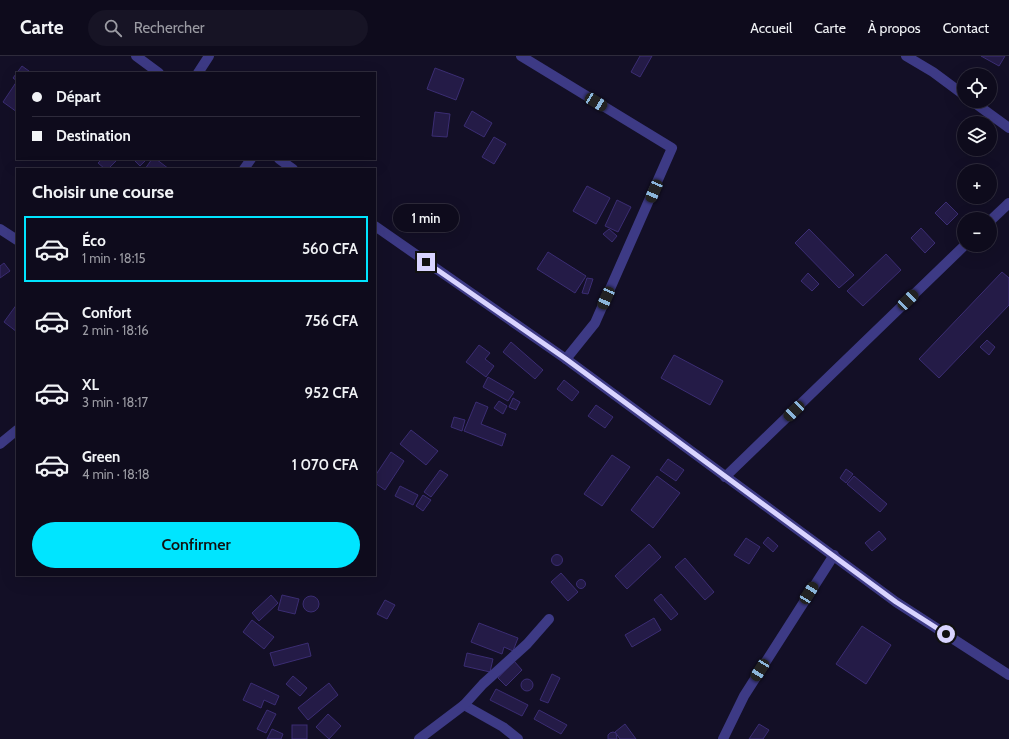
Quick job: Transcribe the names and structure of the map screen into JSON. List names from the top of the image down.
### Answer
{
  "page": {
    "header": "Carte",
    "search": "Rechercher",
    "nav": [
      "Accueil",
      "Carte",
      "À propos",
      "Contact"
    ],
    "map_buttons": ["+", "−"],
    "banner": ["Départ", "Destination"],
    "heading": "Choisir une course",
    "bubble": "1 min",
    "list": [
      {
        "name": "Éco",
        "note": "1 min · 18:15",
        "value": "560 CFA"
      },
      {
        "name": "Confort",
        "note": "2 min · 18:16",
        "value": "756 CFA"
      },
      {
        "name": "XL",
        "note": "3 min · 18:17",
        "value": "952 CFA"
      },
      {
        "name": "Green",
        "note": "4 min · 18:18",
        "value": "1 070 CFA"
      }
    ],
    "buttons": "Confirmer"
  }
}
